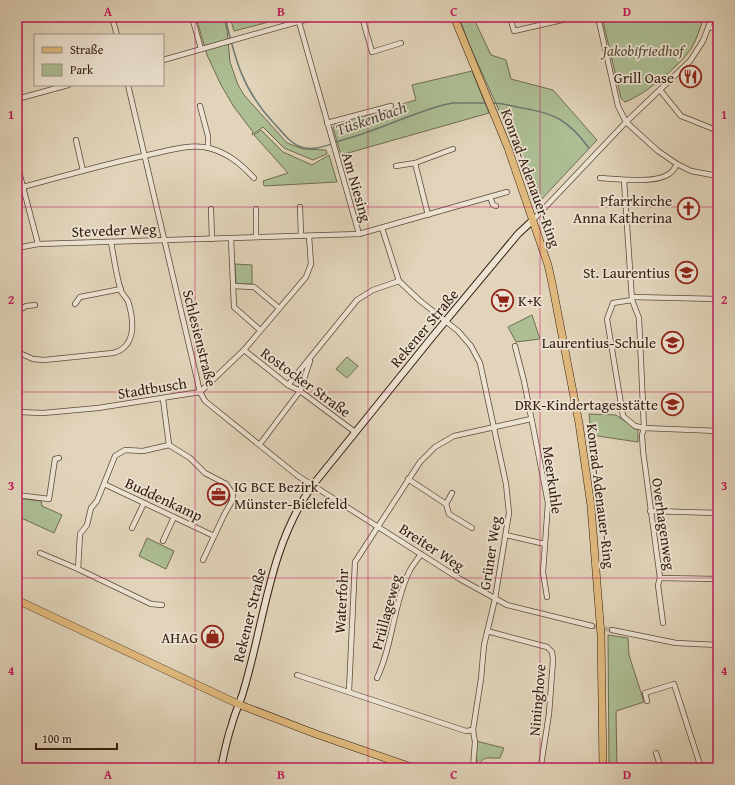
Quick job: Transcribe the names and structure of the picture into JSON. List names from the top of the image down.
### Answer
{
  "streets": {
    "main road": ["Konrad-Adenauer-Ring"],
    "street": [
      "Am Niesing",
      "Steveder Weg",
      "Rekener Straße",
      "Schlesienstraße",
      "Rostocker Straße",
      "Stadtbusch",
      "Meerkuhle",
      "Buddenkamp",
      "Overhagenweg",
      "Breiter Weg",
      "Grüner Weg",
      "Waterfohr",
      "Prüllageweg",
      "Nininghove"
    ]
  },
  "crossings": [
    ["Konrad-Adenauer-Ring", "Rekener Straße"],
    ["Am Niesing", "Steveder Weg"],
    ["Am Niesing", "Rekener Straße"],
    ["Am Niesing", "Grüner Weg"],
    ["Steveder Weg", "Schlesienstraße"],
    ["Steveder Weg", "Stadtbusch"],
    ["Rekener Straße", "Schlesienstraße"],
    ["Rekener Straße", "Rostocker Straße"],
    ["Rekener Straße", "Breiter Weg"],
    ["Rekener Straße", "Grüner Weg"],
    ["Schlesienstraße", "Stadtbusch"],
    ["Schlesienstraße", "Breiter Weg"],
    ["Rostocker Straße", "Stadtbusch"],
    ["Breiter Weg", "Grüner Weg"],
    ["Breiter Weg", "Waterfohr"],
    ["Breiter Weg", "Prüllageweg"],
    ["Grüner Weg", "Waterfohr"],
    ["Grüner Weg", "Nininghove"]
  ],
  "water": ["Tüskenbach"],
  "parks": ["Jakobifriedhof"],
  "places": {
    "restaurant": ["Grill Oase"],
    "church": ["Pfarrkirche Anna Katherina"],
    "school or university": ["St. Laurentius", "Laurentius-Schule", "DRK-Kindertagesstätte"],
    "supermarket": ["K+K"],
    "office": ["IG BCE Bezirk Münster-Bielefeld"],
    "shop": ["AHAG"]
  },
  "legend": ["Straße", "Park"],
  "scale_bar": "100 m",
  "grid": {
    "columns": [
      "A",
      "B",
      "C",
      "D"
    ],
    "rows": [
      "1",
      "2",
      "3",
      "4"
    ]
  }
}
